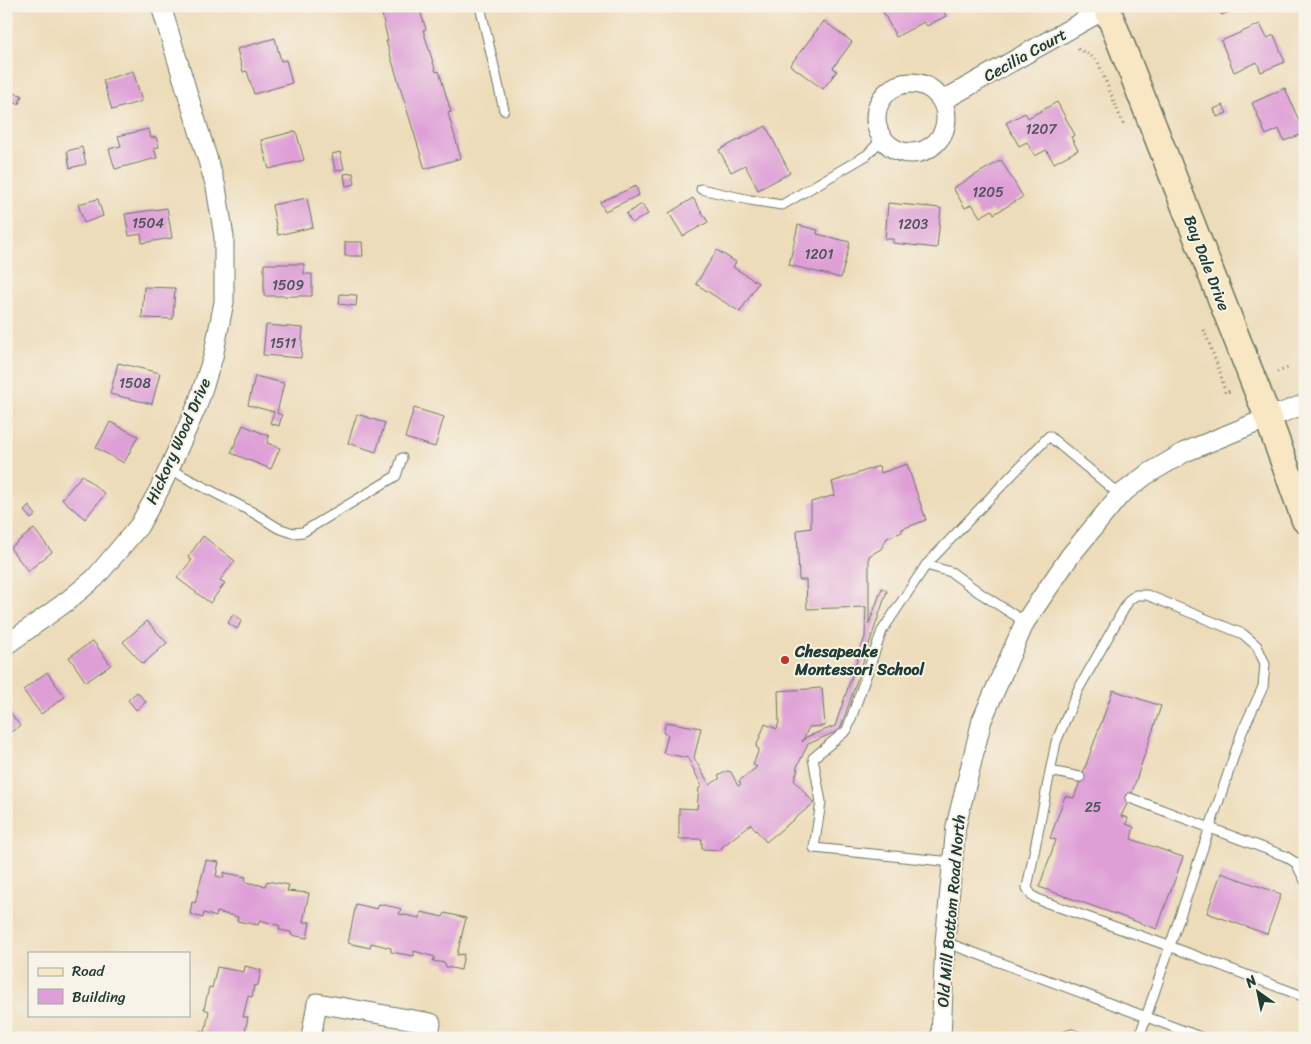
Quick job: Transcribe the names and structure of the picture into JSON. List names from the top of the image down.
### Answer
{
  "streets": {
    "street": [
      "Cecilia Court",
      "Bay Dale Drive",
      "Hickory Wood Drive",
      "Old Mill Bottom Road North"
    ]
  },
  "crossings": [
    ["Cecilia Court", "Bay Dale Drive"],
    ["Bay Dale Drive", "Old Mill Bottom Road North"]
  ],
  "places": ["Chesapeake Montessori School"],
  "house_numbers": [
    "1207",
    "1205",
    "1504",
    "1203",
    "1201",
    "1509",
    "1511",
    "1508",
    "25"
  ],
  "legend": ["Road", "Building"],
  "north": "top left"
}
